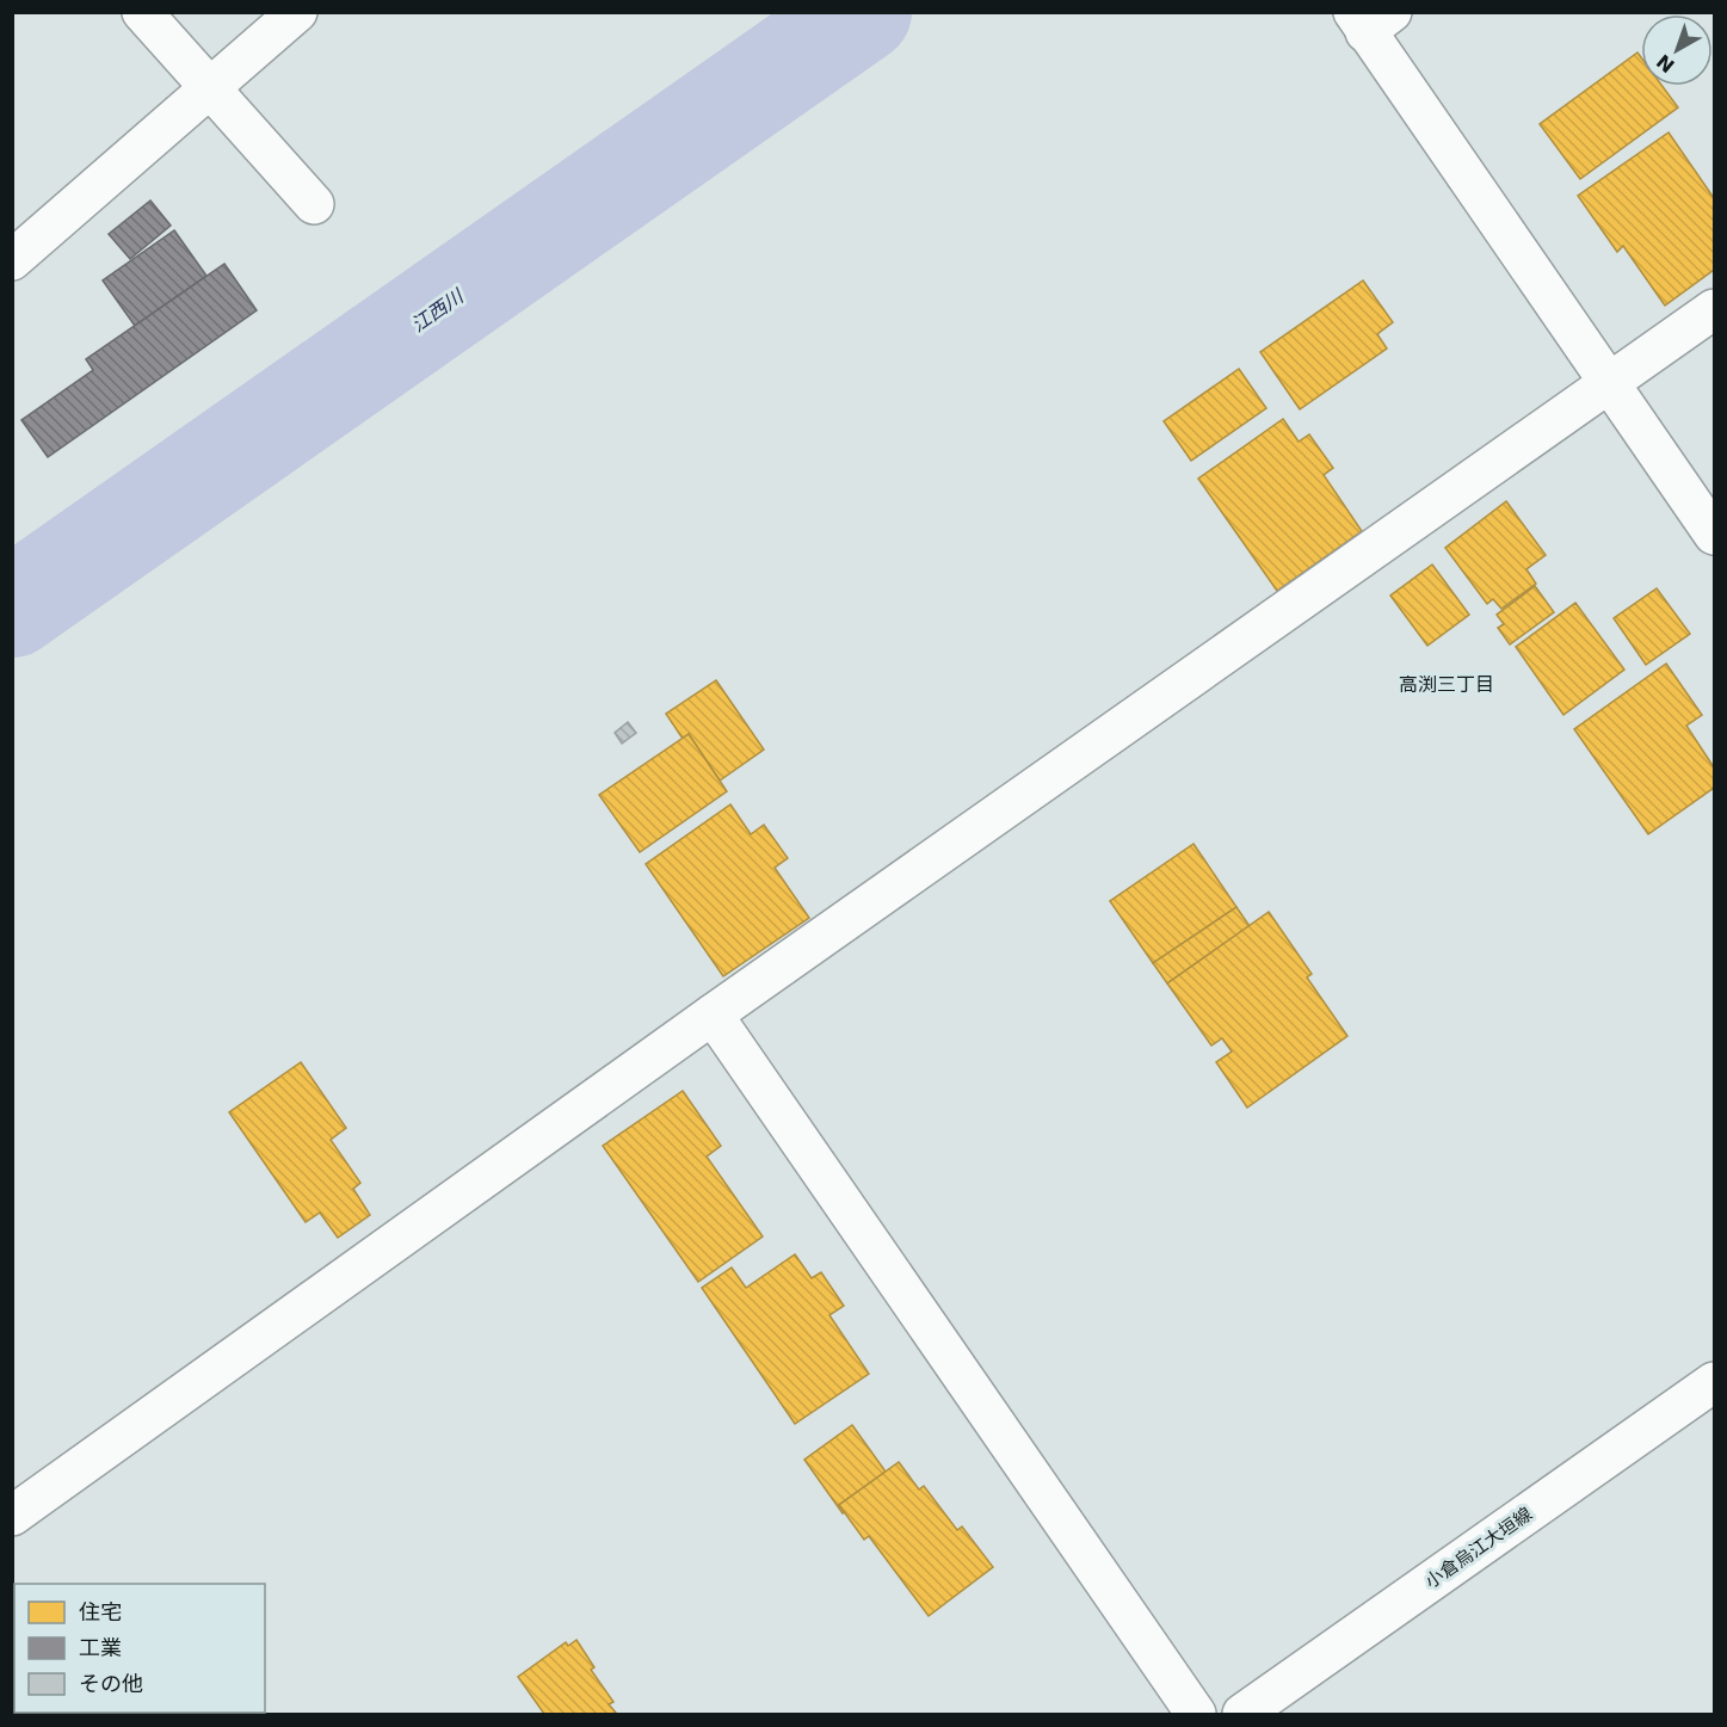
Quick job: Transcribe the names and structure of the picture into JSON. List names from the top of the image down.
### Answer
{
  "streets": {
    "street": ["小倉烏江大垣線"]
  },
  "districts": ["高渕三丁目"],
  "water": ["江西川"],
  "legend": ["住宅", "工業", "その他"],
  "north": "bottom left"
}
